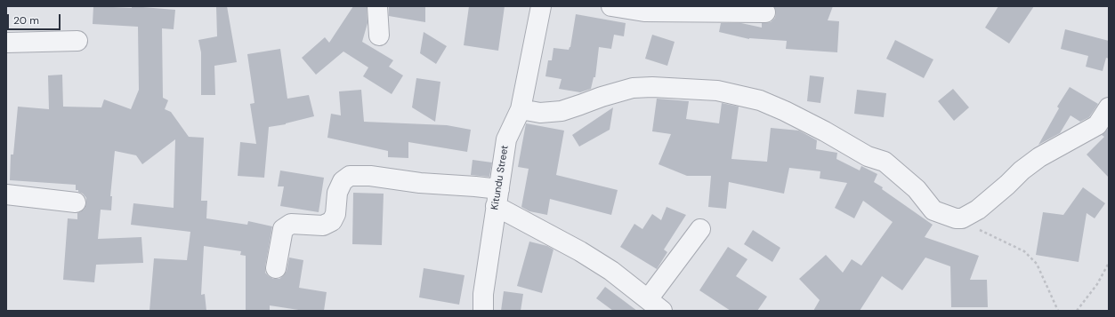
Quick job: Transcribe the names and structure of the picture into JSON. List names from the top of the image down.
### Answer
{
  "streets": {
    "street": ["Kitundu Street"]
  },
  "scale_bar": "20 m"
}
